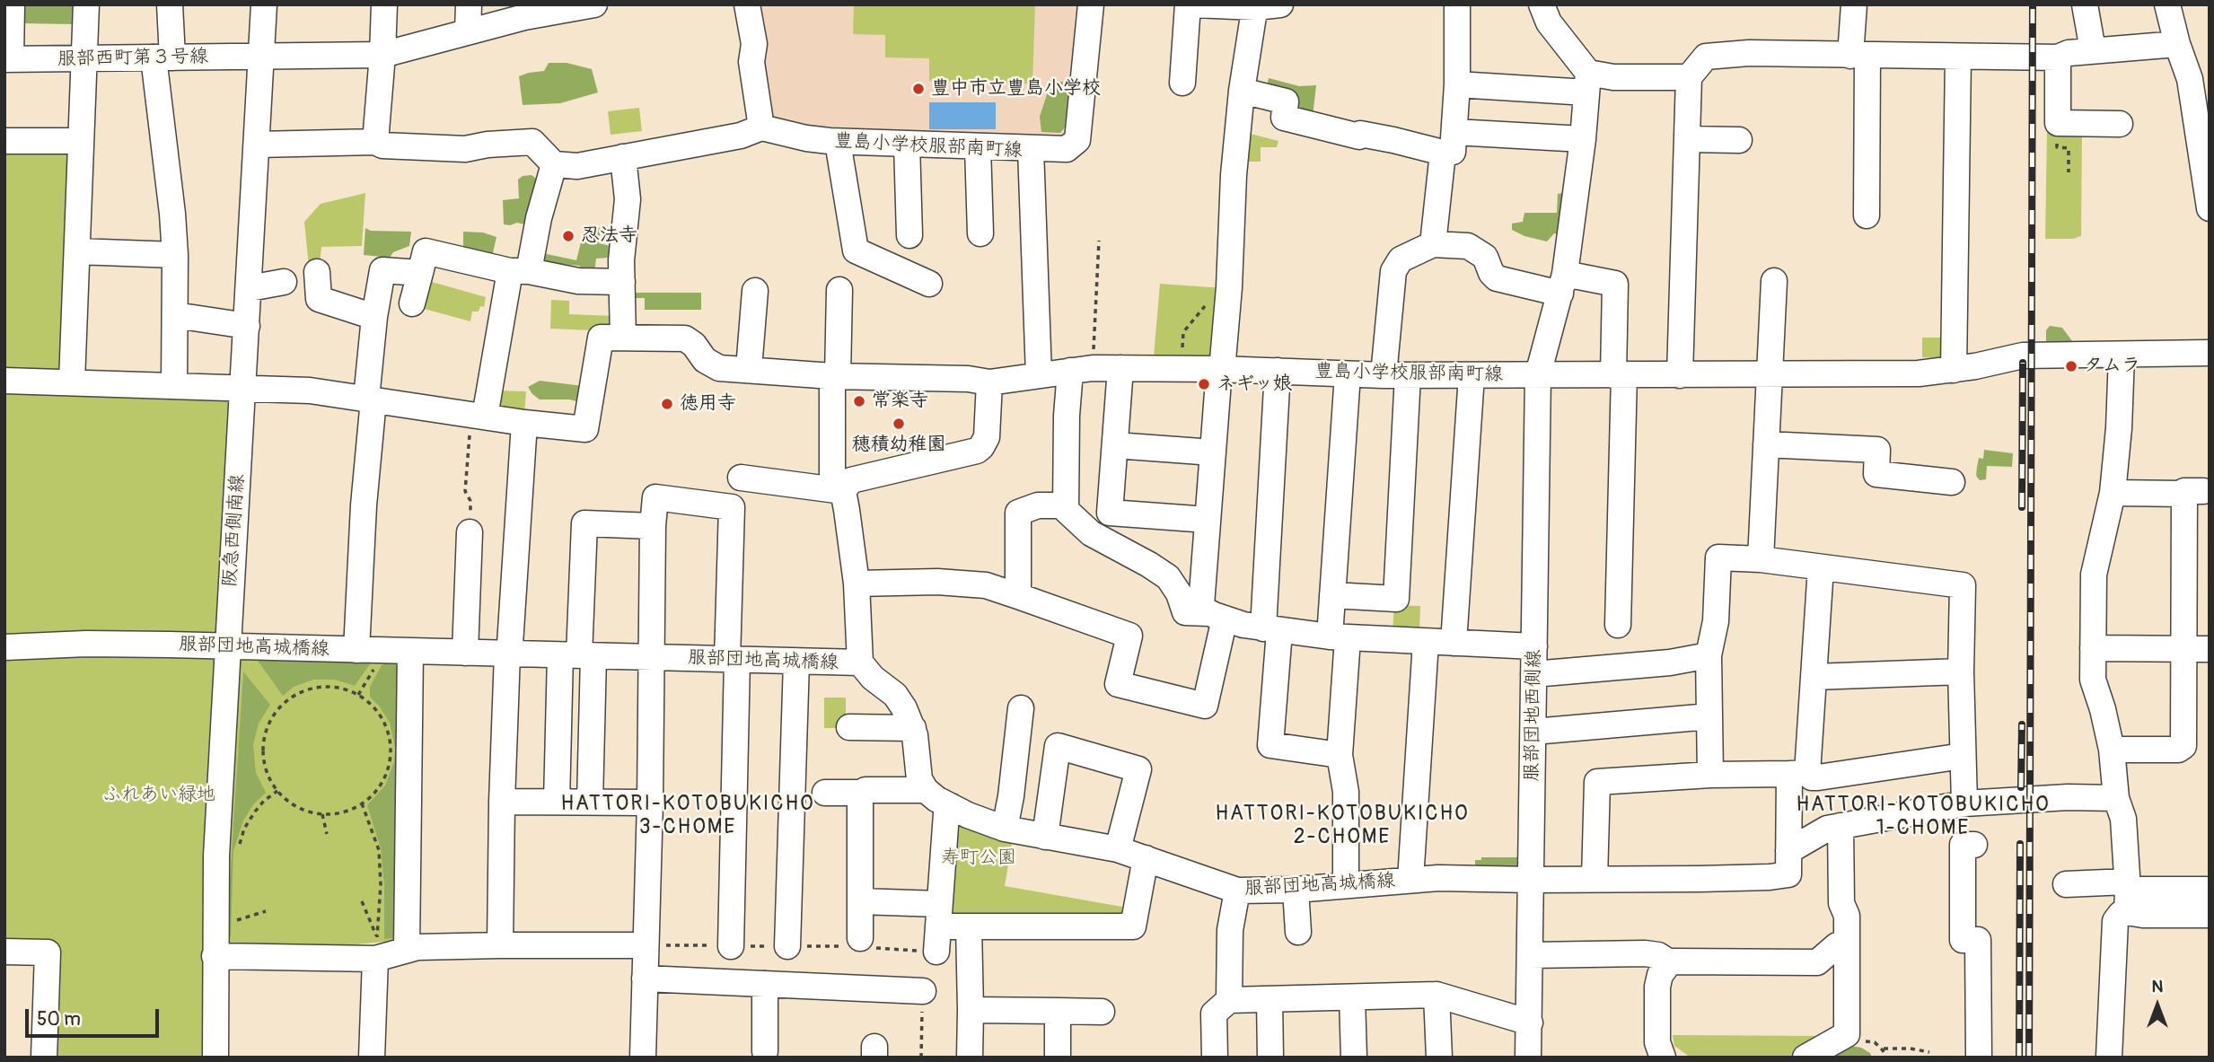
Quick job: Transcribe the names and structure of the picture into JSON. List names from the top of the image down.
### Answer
{
  "streets": {
    "street": [
      "服部西町第３号線",
      "豊島小学校服部南町線",
      "阪急西側南線",
      "服部団地高城橋線",
      "服部団地西側線"
    ]
  },
  "crossings": [
    ["服部西町第３号線", "阪急西側南線"],
    ["豊島小学校服部南町線", "服部団地西側線"],
    ["阪急西側南線", "服部団地高城橋線"],
    ["服部団地高城橋線", "服部団地西側線"]
  ],
  "districts": ["HATTORI-KOTOBUKICHO 3-CHOME", "HATTORI-KOTOBUKICHO 1-CHOME", "HATTORI-KOTOBUKICHO 2-CHOME"],
  "parks": ["ふれあい緑地", "寿町公園"],
  "places": [
    "豊中市立豊島小学校",
    "忍法寺",
    "タムラ",
    "ネギッ娘",
    "常楽寺",
    "徳用寺",
    "穂積幼稚園"
  ],
  "scale_bar": "50 m",
  "north": "top"
}
